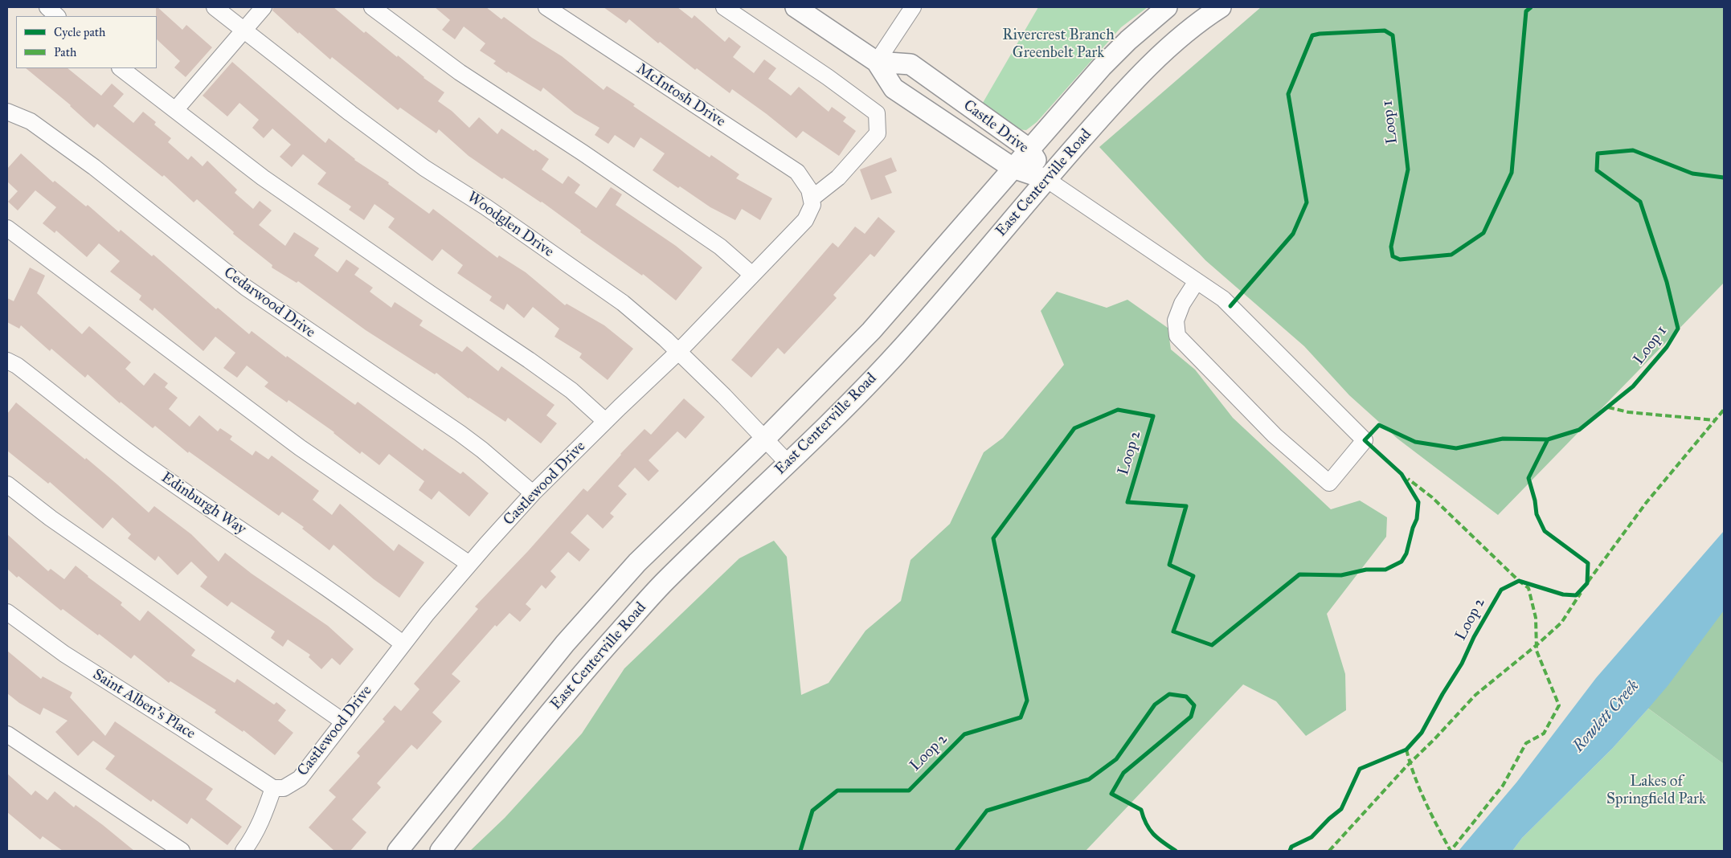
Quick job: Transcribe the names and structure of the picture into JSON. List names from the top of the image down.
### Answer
{
  "streets": {
    "main road": ["Castle Drive", "East Centerville Road"],
    "street": [
      "McIntosh Drive",
      "Woodglen Drive",
      "Cedarwood Drive",
      "Castlewood Drive",
      "Edinburgh Way",
      "Saint Alben's Place"
    ],
    "cycle path": ["Loop 1", "Loop 2"]
  },
  "crossings": [
    ["McIntosh Drive", "Castlewood Drive"],
    ["Castle Drive", "East Centerville Road"],
    ["East Centerville Road", "Woodglen Drive"],
    ["Woodglen Drive", "Castlewood Drive"],
    ["Cedarwood Drive", "Castlewood Drive"],
    ["Castlewood Drive", "Edinburgh Way"],
    ["Castlewood Drive", "Saint Alben's Place"]
  ],
  "water": ["Rowlett Creek"],
  "parks": ["Rivercrest Branch Greenbelt Park", "Lakes of Springfield Park"],
  "legend": ["Cycle path", "Path"]
}
